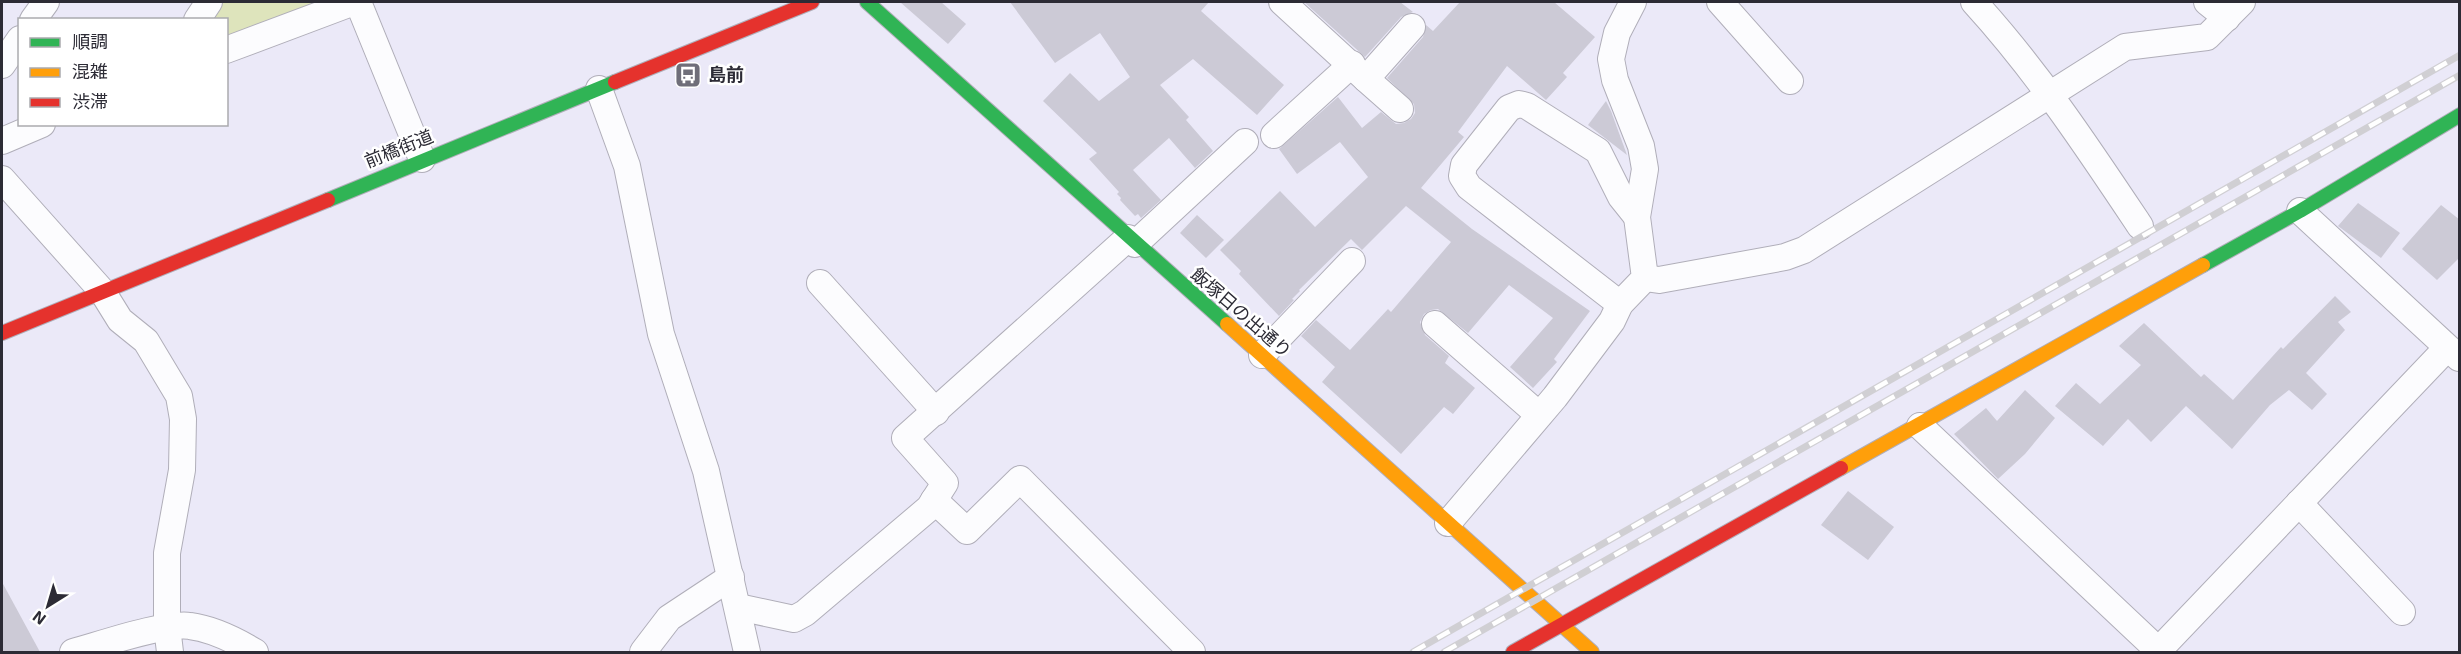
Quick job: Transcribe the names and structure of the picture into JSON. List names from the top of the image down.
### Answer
{
  "streets": {
    "street": ["前橋街道", "飯塚日の出通り"]
  },
  "places": {
    "bus stop": ["島前"]
  },
  "legend": ["順調", "混雑", "渋滞"],
  "north": "bottom left"
}
